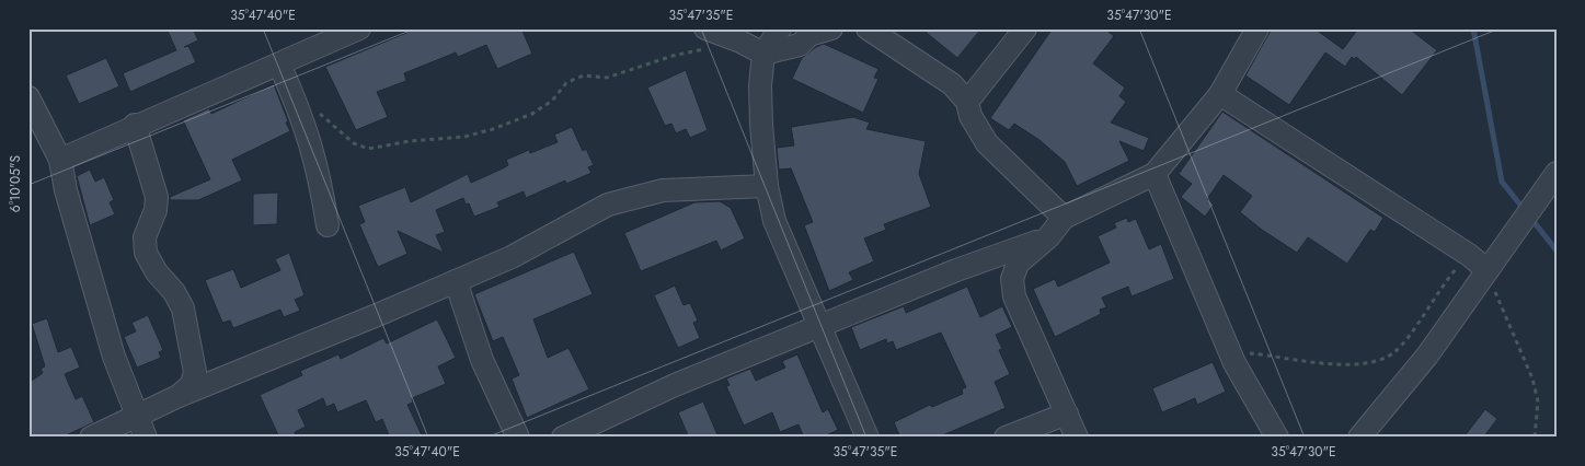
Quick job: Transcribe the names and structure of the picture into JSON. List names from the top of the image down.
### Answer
{
  "coordinates": [
    "35°47'40\"E",
    "35°47'35\"E",
    "35°47'30\"E",
    "6°10'05\"S"
  ]
}
